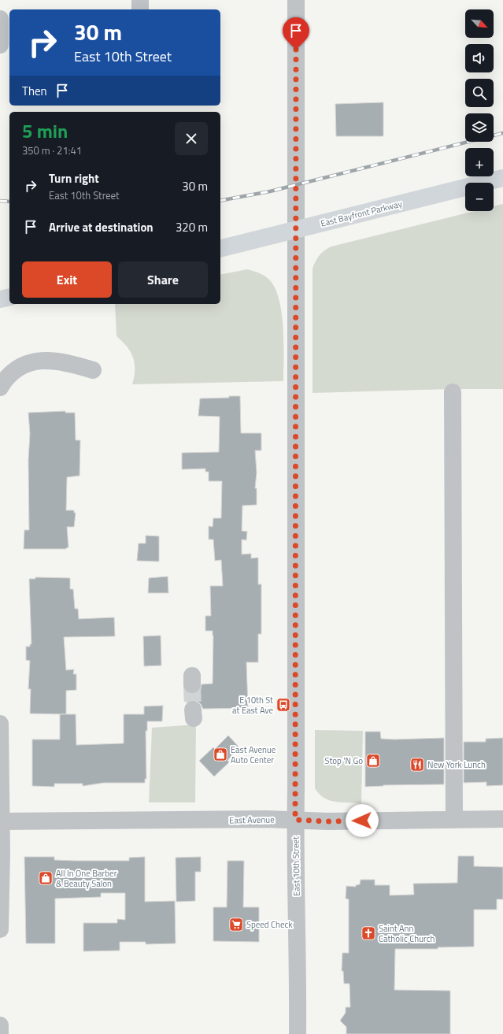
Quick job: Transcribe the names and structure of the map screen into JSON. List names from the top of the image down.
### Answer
{
  "streets": {
    "highway": ["East Bayfront Parkway"],
    "street": ["East Avenue", "East 10th Street"]
  },
  "crossings": [
    ["East Bayfront Parkway", "East 10th Street"],
    ["East Avenue", "East 10th Street"]
  ],
  "places": {
    "bus stop": ["E 10th St at East Ave"],
    "shop": ["East Avenue Auto Center", "Stop 'N Go", "All In One Barber & Beauty Salon"],
    "restaurant": ["New York Lunch"],
    "supermarket": ["Speed Check"],
    "church": ["Saint Ann Catholic Church"]
  },
  "north": "bottom right",
  "page": {
    "map_buttons": ["+", "−"],
    "turn": ["30 m", "East 10th Street"],
    "then": "Then",
    "heading": ["5 min", "350 m · 21:41"],
    "list": [
      {
        "name": "Turn right",
        "note": "East 10th Street",
        "value": "30 m"
      },
      {
        "name": "Arrive at destination",
        "value": "320 m"
      }
    ],
    "buttons": ["Exit", "Share"]
  }
}
